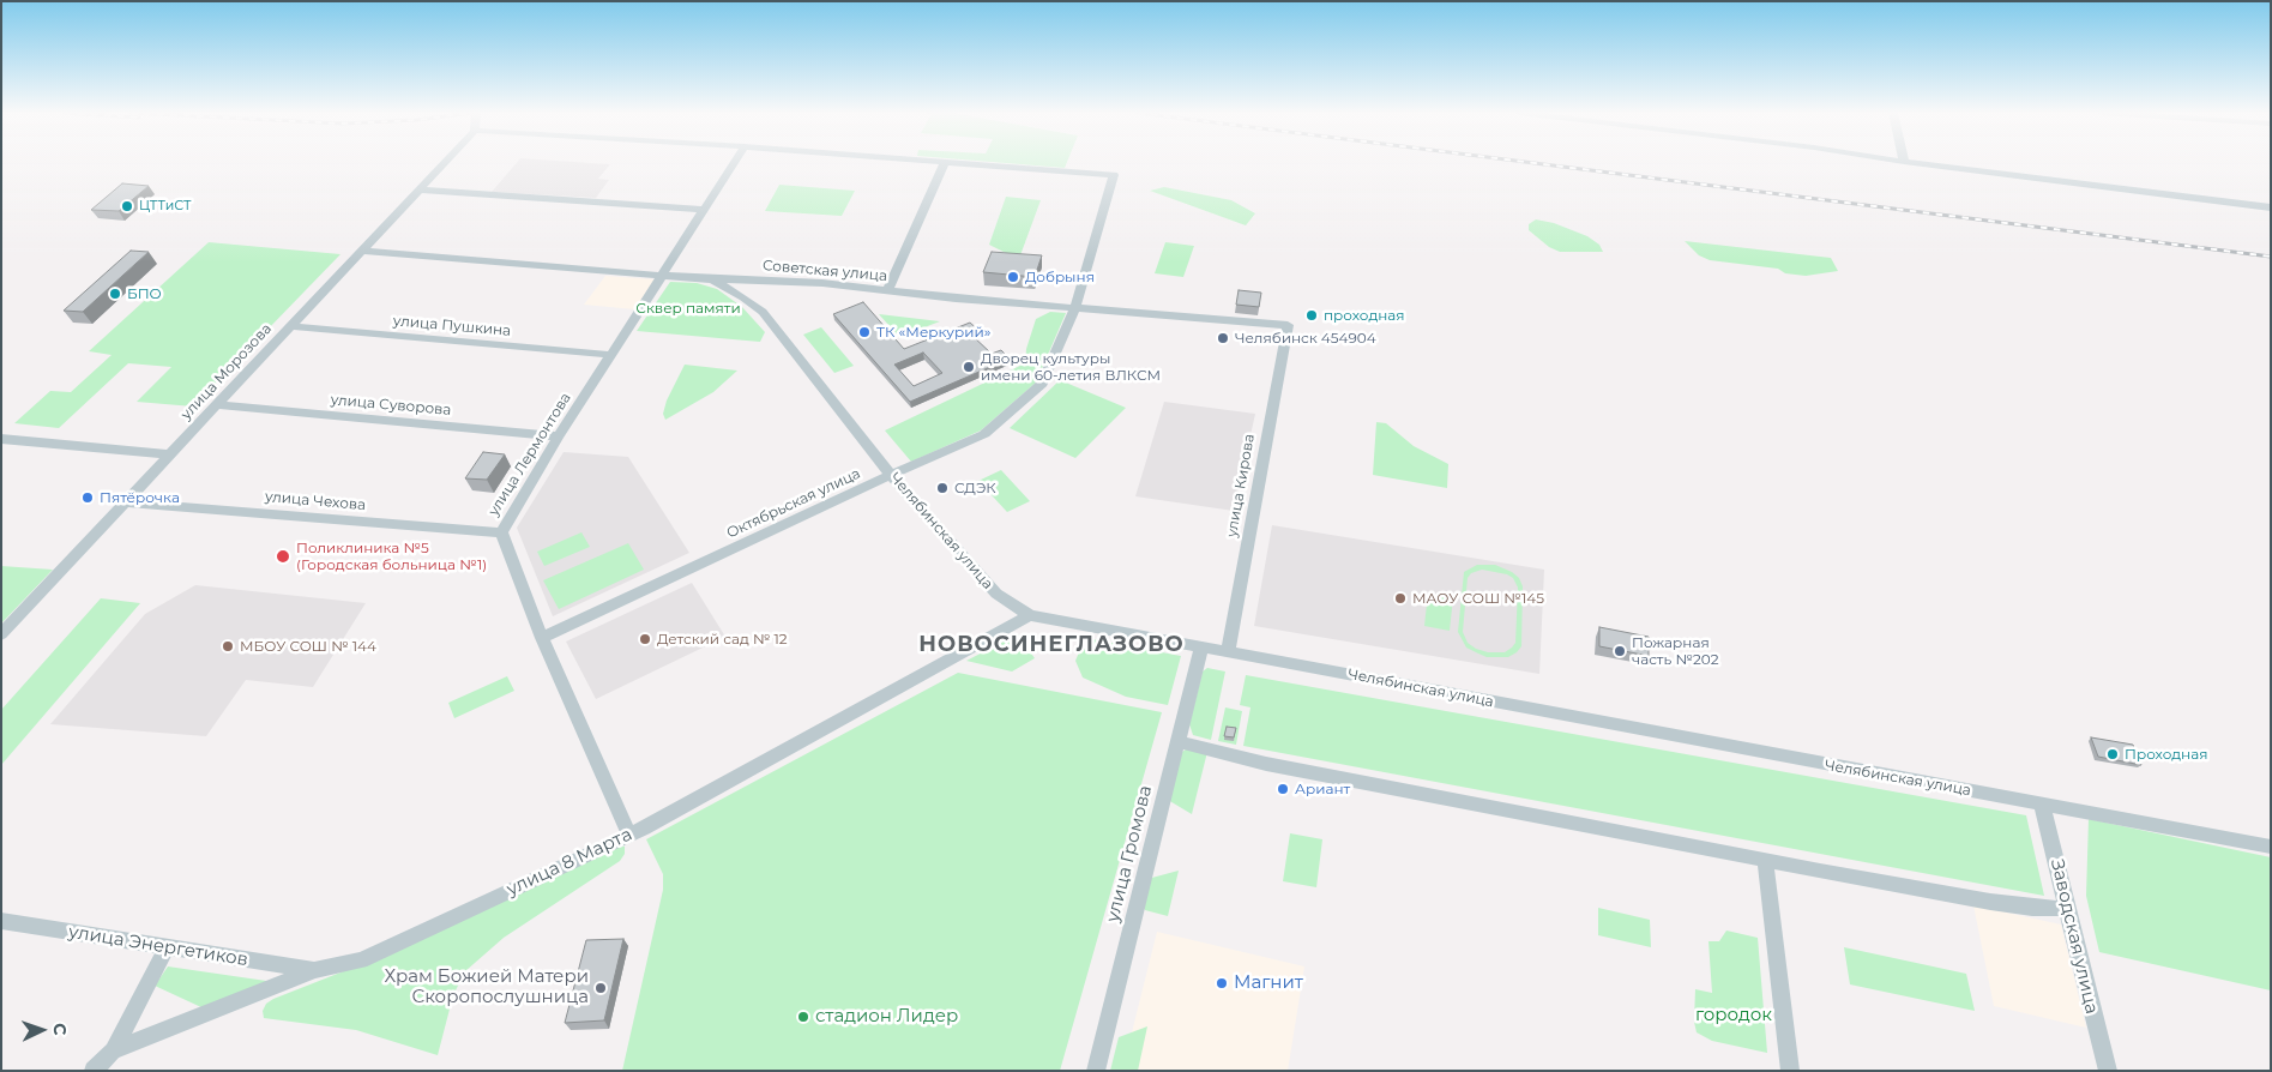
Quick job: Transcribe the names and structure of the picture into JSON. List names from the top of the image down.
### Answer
{
  "streets": {
    "street": [
      "Советская улица",
      "улица Пушкина",
      "улица Морозова",
      "улица Суворова",
      "улица Лермонтова",
      "улица Кирова",
      "улица Чехова",
      "Октябрьская улица",
      "Челябинская улица",
      "улица Громова",
      "улица 8 Марта",
      "Заводская улица",
      "улица Энергетиков"
    ]
  },
  "crossings": [
    ["Советская улица", "улица Морозова"],
    ["Советская улица", "улица Лермонтова"],
    ["Советская улица", "улица Кирова"],
    ["Советская улица", "Октябрьская улица"],
    ["Советская улица", "Челябинская улица"],
    ["улица Пушкина", "улица Морозова"],
    ["улица Пушкина", "улица Лермонтова"],
    ["улица Морозова", "улица Суворова"],
    ["улица Морозова", "улица Чехова"],
    ["улица Суворова", "улица Лермонтова"],
    ["улица Лермонтова", "улица Чехова"],
    ["улица Лермонтова", "Октябрьская улица"],
    ["улица Лермонтова", "улица 8 Марта"],
    ["улица Кирова", "Челябинская улица"],
    ["Октябрьская улица", "Челябинская улица"],
    ["Челябинская улица", "улица Громова"],
    ["Челябинская улица", "улица 8 Марта"],
    ["Челябинская улица", "Заводская улица"],
    ["улица 8 Марта", "улица Энергетиков"]
  ],
  "districts": ["НОВОСИНЕГЛАЗОВО"],
  "parks": ["Сквер памяти", "городок"],
  "places": [
    "ЦТТиСТ",
    "Добрыня",
    "БПО",
    "проходная",
    "ТК «Меркурий»",
    "Челябинск 454904",
    "Дворец культуры имени 60-летия ВЛКСМ",
    "СДЭК",
    "Пятёрочка",
    "Поликлиника №5 (Городская больница №1)",
    "МАОУ СОШ №145",
    "Детский сад № 12",
    "МБОУ СОШ № 144",
    "Пожарная часть №202",
    "Проходная",
    "Ариант",
    "Магнит",
    "Храм Божией Матери Скоропослушница",
    "стадион Лидер"
  ],
  "north": "right"
}
